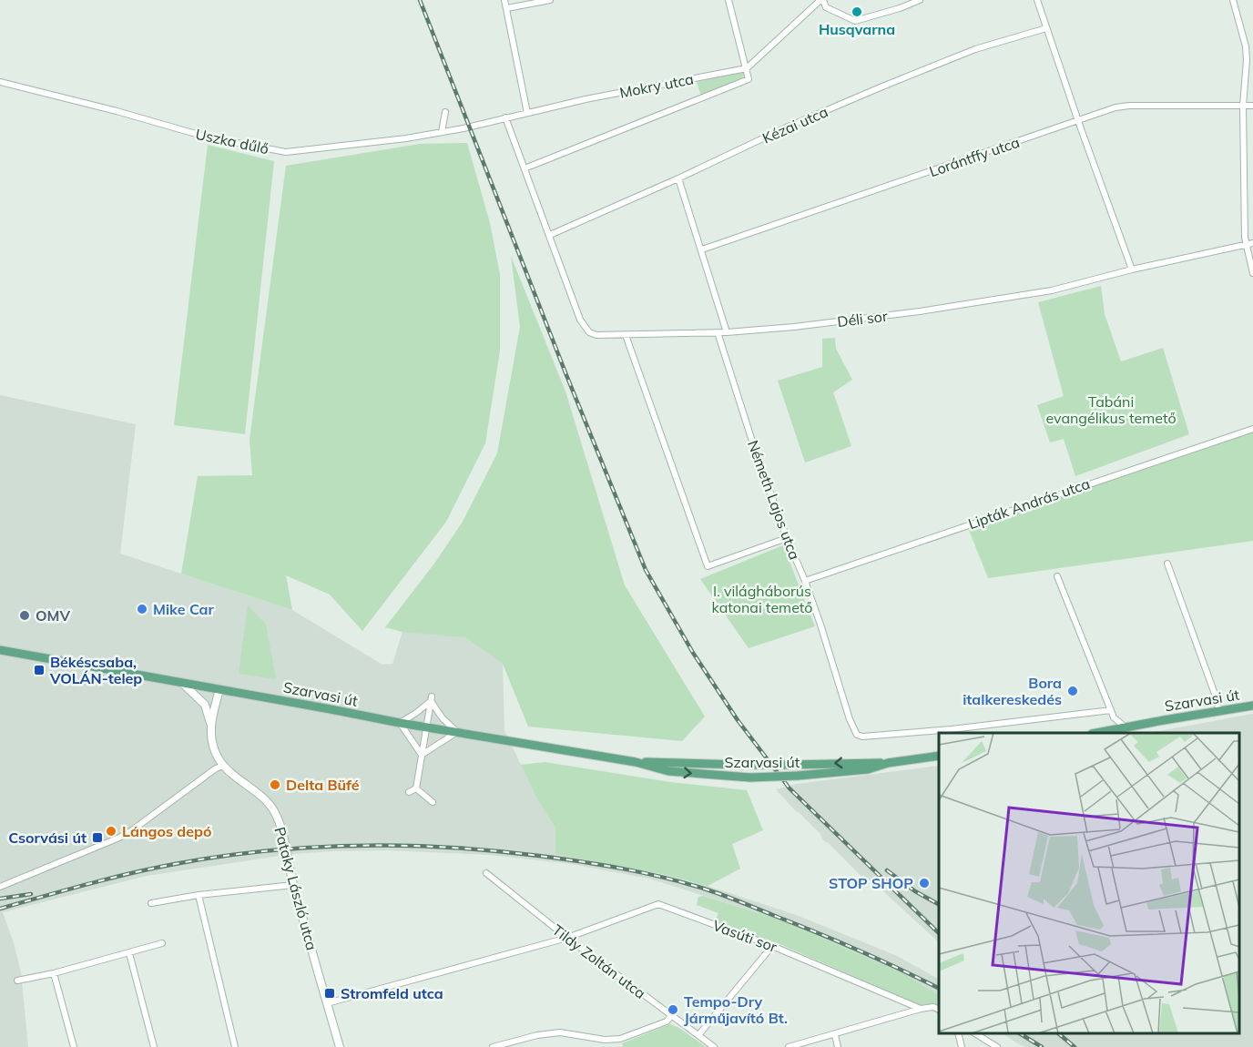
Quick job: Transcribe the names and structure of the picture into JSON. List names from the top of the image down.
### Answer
{
  "streets": {
    "main road": ["Szarvasi út"],
    "street": [
      "Mokry utca",
      "Kézai utca",
      "Uszka dűlő",
      "Lorántffy utca",
      "Déli sor",
      "Németh Lajos utca",
      "Lipták András utca",
      "Pataky László utca",
      "Vasúti sor",
      "Tildy Zoltán utca"
    ]
  },
  "crossings": [
    ["Mokry utca", "Uszka dűlő"],
    ["Kézai utca", "Déli sor"],
    ["Déli sor", "Németh Lajos utca"],
    ["Németh Lajos utca", "Lipták András utca"],
    ["Szarvasi út", "Pataky László utca"],
    ["Pataky László utca", "Vasúti sor"],
    ["Vasúti sor", "Tildy Zoltán utca"]
  ],
  "parks": ["Tabáni evangélikus temető", "I. világháborús katonai temető"],
  "places": {
    "other": [
      "Husqvarna",
      "Mike Car",
      "OMV",
      "Bora italkereskedés",
      "Delta Büfé",
      "Lángos depó",
      "STOP SHOP",
      "Tempo-Dry Járműjavító Bt."
    ],
    "transit": ["Békéscsaba, VOLÁN-telep", "Csorvási út", "Stromfeld utca"]
  }
}
